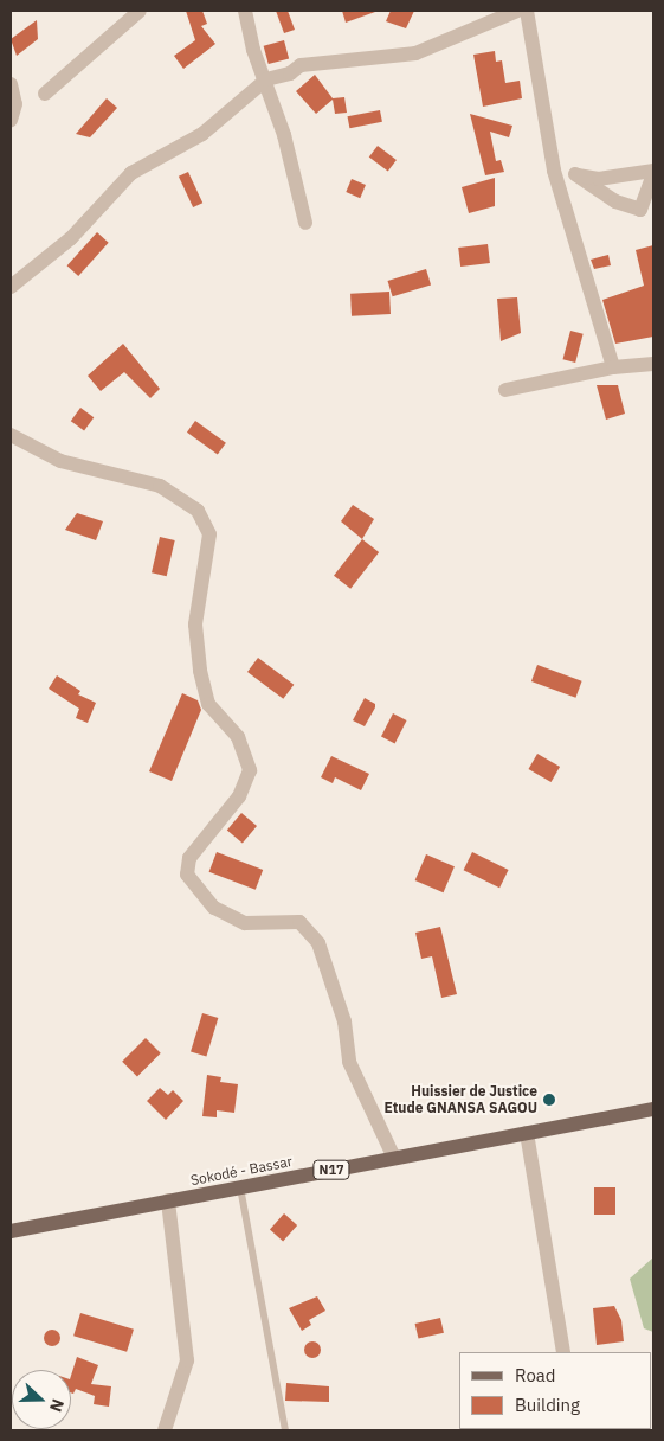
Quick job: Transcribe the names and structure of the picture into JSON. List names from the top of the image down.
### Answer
{
  "streets": {
    "main road": ["N17", "Sokodé - Bassar"]
  },
  "places": ["Huissier de Justice Etude GNANSA SAGOU"],
  "legend": ["Road", "Building"],
  "north": "right"
}
